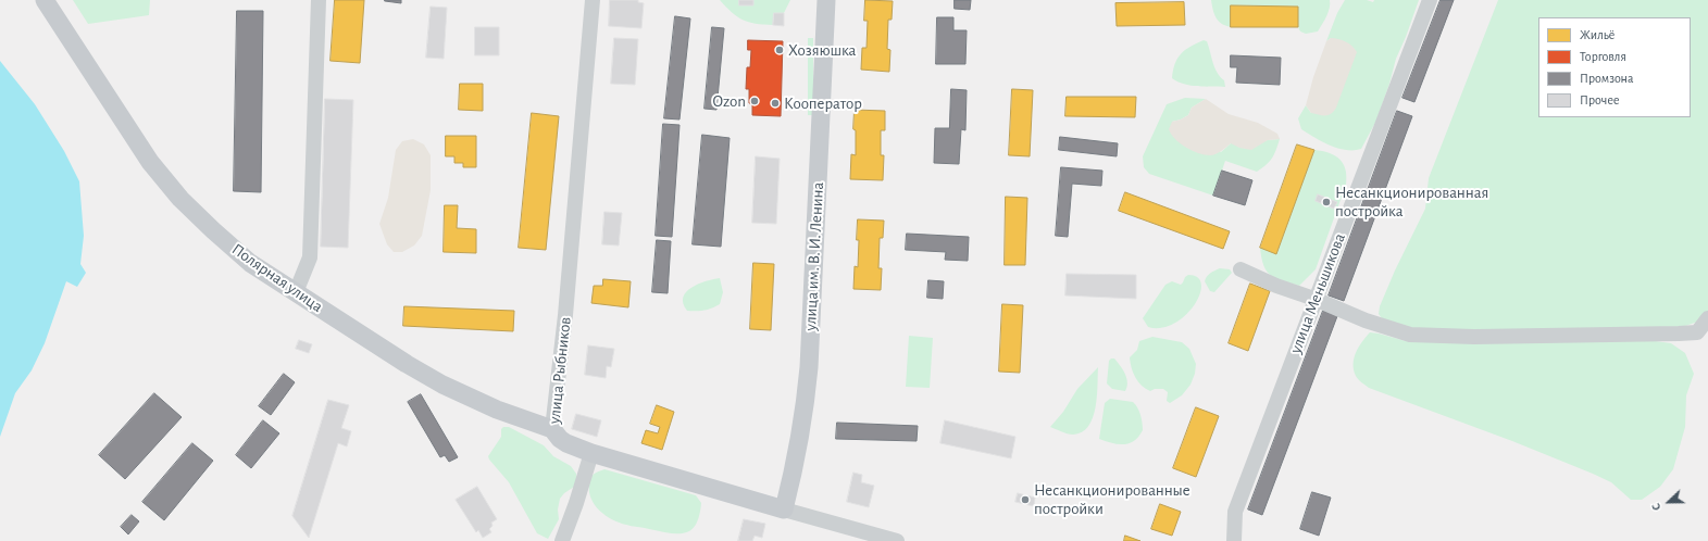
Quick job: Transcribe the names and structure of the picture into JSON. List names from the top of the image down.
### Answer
{
  "streets": {
    "main road": ["улица им. В. И. Ленина", "Полярная улица", "улица Рыбников"],
    "street": ["улица Меньшикова"]
  },
  "crossings": [
    ["улица им. В. И. Ленина", "улица Рыбников"],
    ["Полярная улица", "улица Рыбников"]
  ],
  "places": [
    "Хозяюшка",
    "Ozon",
    "Кооператор",
    "Несанкционированная постройка",
    "Несанкционированные постройки"
  ],
  "legend": [
    "Жильё",
    "Торговля",
    "Промзона",
    "Прочее"
  ],
  "north": "left"
}
